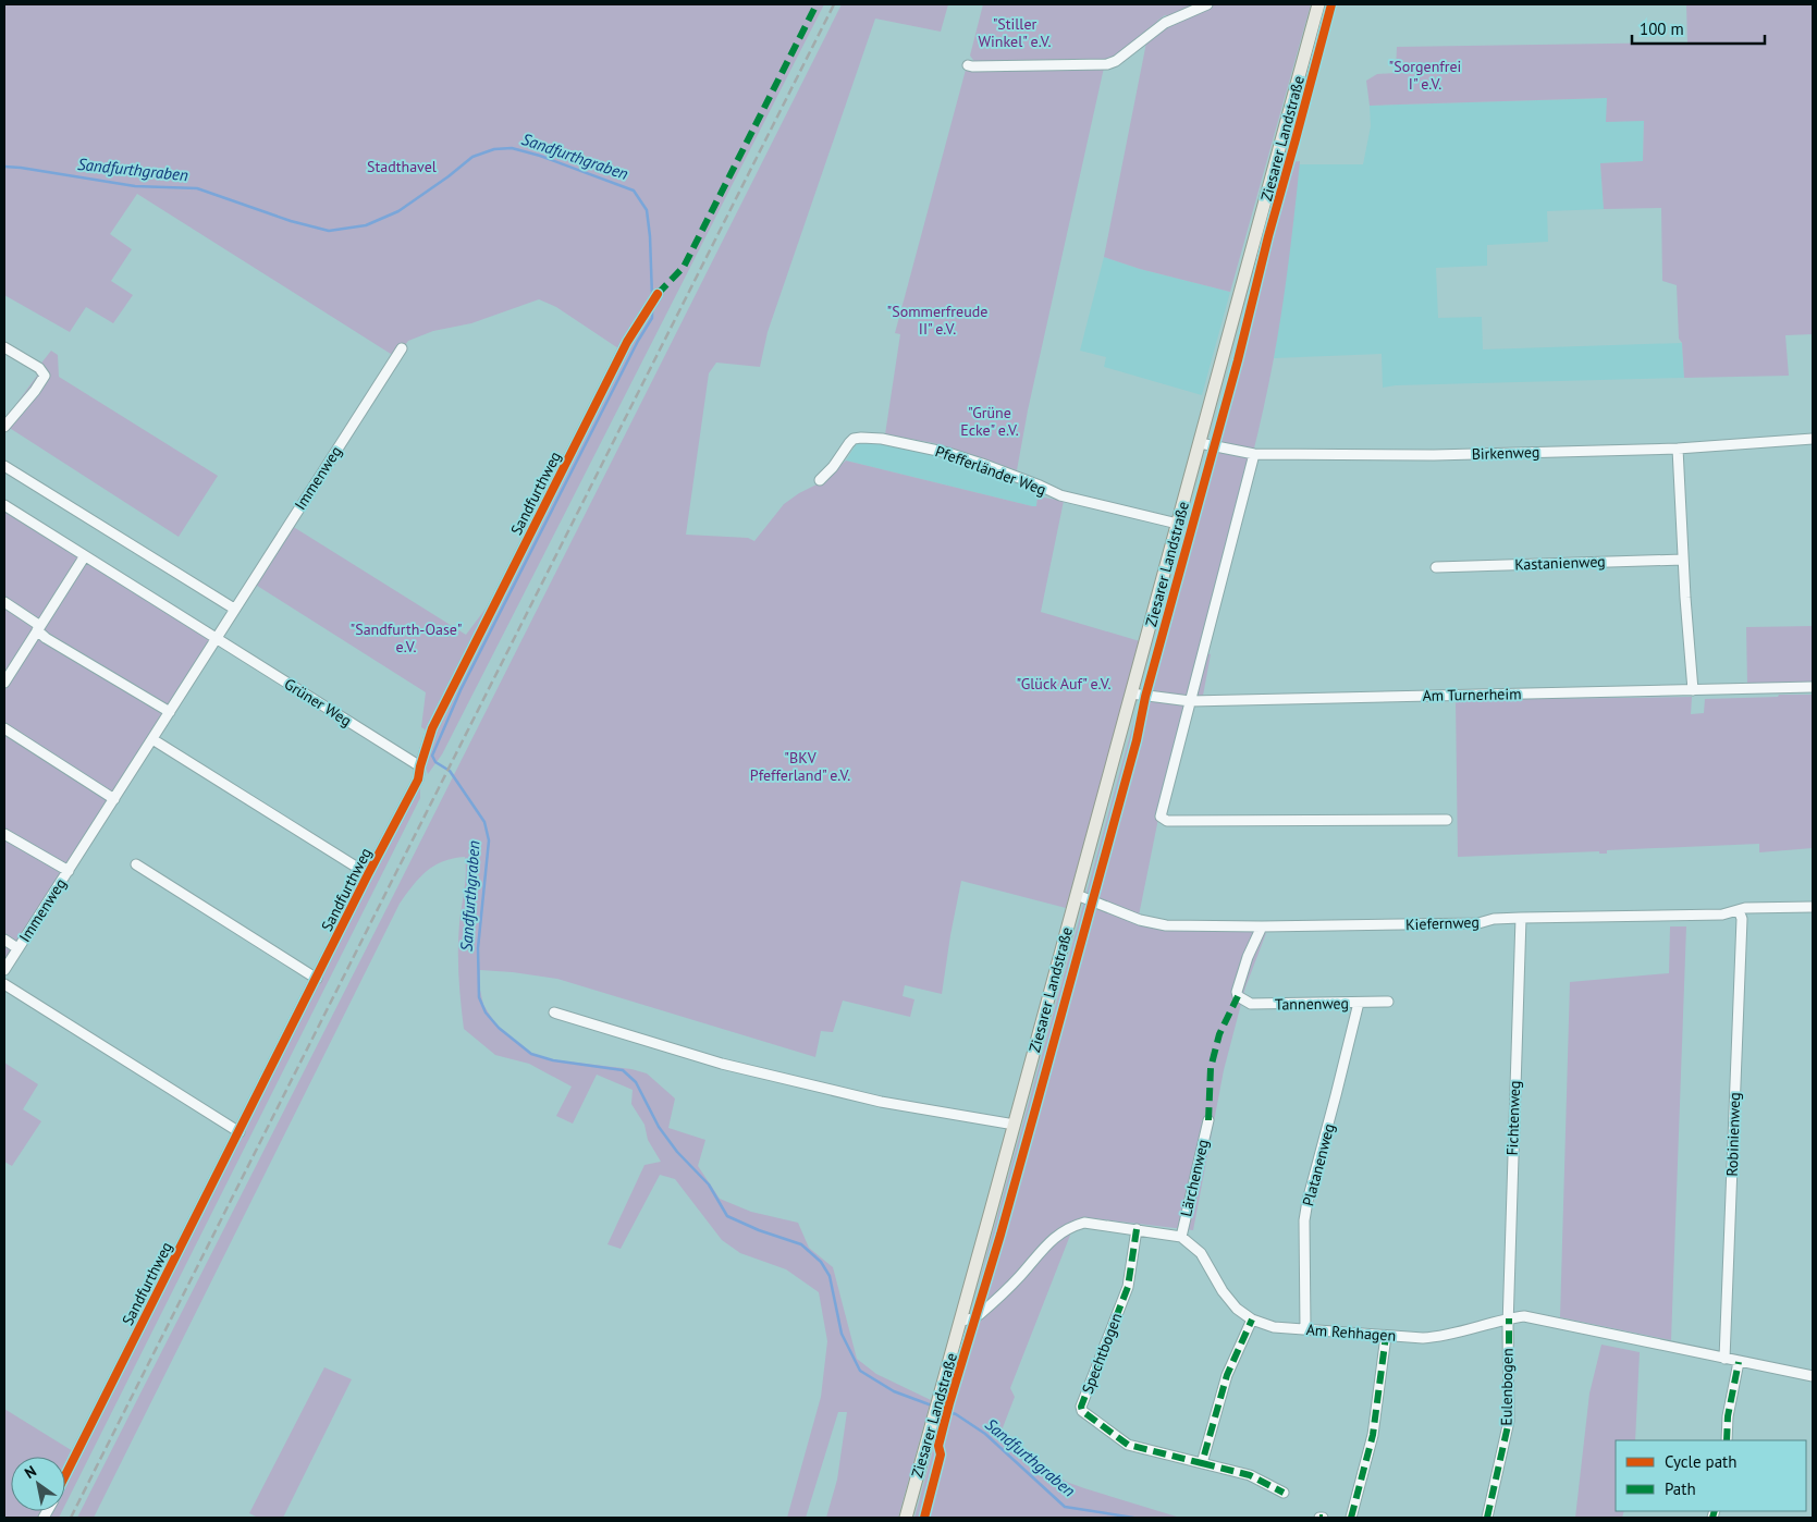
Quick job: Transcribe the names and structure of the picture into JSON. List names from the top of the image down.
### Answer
{
  "streets": {
    "main road": ["Ziesarer Landstraße"],
    "street": [
      "Birkenweg",
      "Pfefferländer Weg",
      "Immenweg",
      "Sandfurthweg",
      "Kastanienweg",
      "Am Turnerheim",
      "Grüner Weg",
      "Kiefernweg",
      "Tannenweg",
      "Fichtenweg",
      "Robinienweg",
      "Platanenweg",
      "Lärchenweg",
      "Am Rehhagen",
      "Spechtbogen",
      "Eulenbogen"
    ]
  },
  "crossings": [
    ["Ziesarer Landstraße", "Birkenweg"],
    ["Ziesarer Landstraße", "Pfefferländer Weg"],
    ["Ziesarer Landstraße", "Am Turnerheim"],
    ["Ziesarer Landstraße", "Kiefernweg"],
    ["Immenweg", "Sandfurthweg"],
    ["Immenweg", "Grüner Weg"],
    ["Sandfurthweg", "Grüner Weg"],
    ["Kiefernweg", "Tannenweg"],
    ["Kiefernweg", "Fichtenweg"],
    ["Kiefernweg", "Robinienweg"],
    ["Tannenweg", "Platanenweg"],
    ["Fichtenweg", "Am Rehhagen"],
    ["Fichtenweg", "Eulenbogen"],
    ["Robinienweg", "Am Rehhagen"],
    ["Platanenweg", "Am Rehhagen"],
    ["Lärchenweg", "Am Rehhagen"],
    ["Am Rehhagen", "Eulenbogen"]
  ],
  "water": ["Sandfurthgraben"],
  "parks": [
    "\"Stiller Winkel\" e.V.",
    "\"Sorgenfrei I\" e.V.",
    "Stadthavel",
    "\"Sommerfreude II\" e.V.",
    "\"Grüne Ecke\" e.V.",
    "\"Sandfurth-Oase\" e.V.",
    "\"Glück Auf\" e.V.",
    "\"BKV Pfefferland\" e.V."
  ],
  "legend": ["Cycle path", "Path"],
  "scale_bar": "100 m",
  "north": "top left"
}
